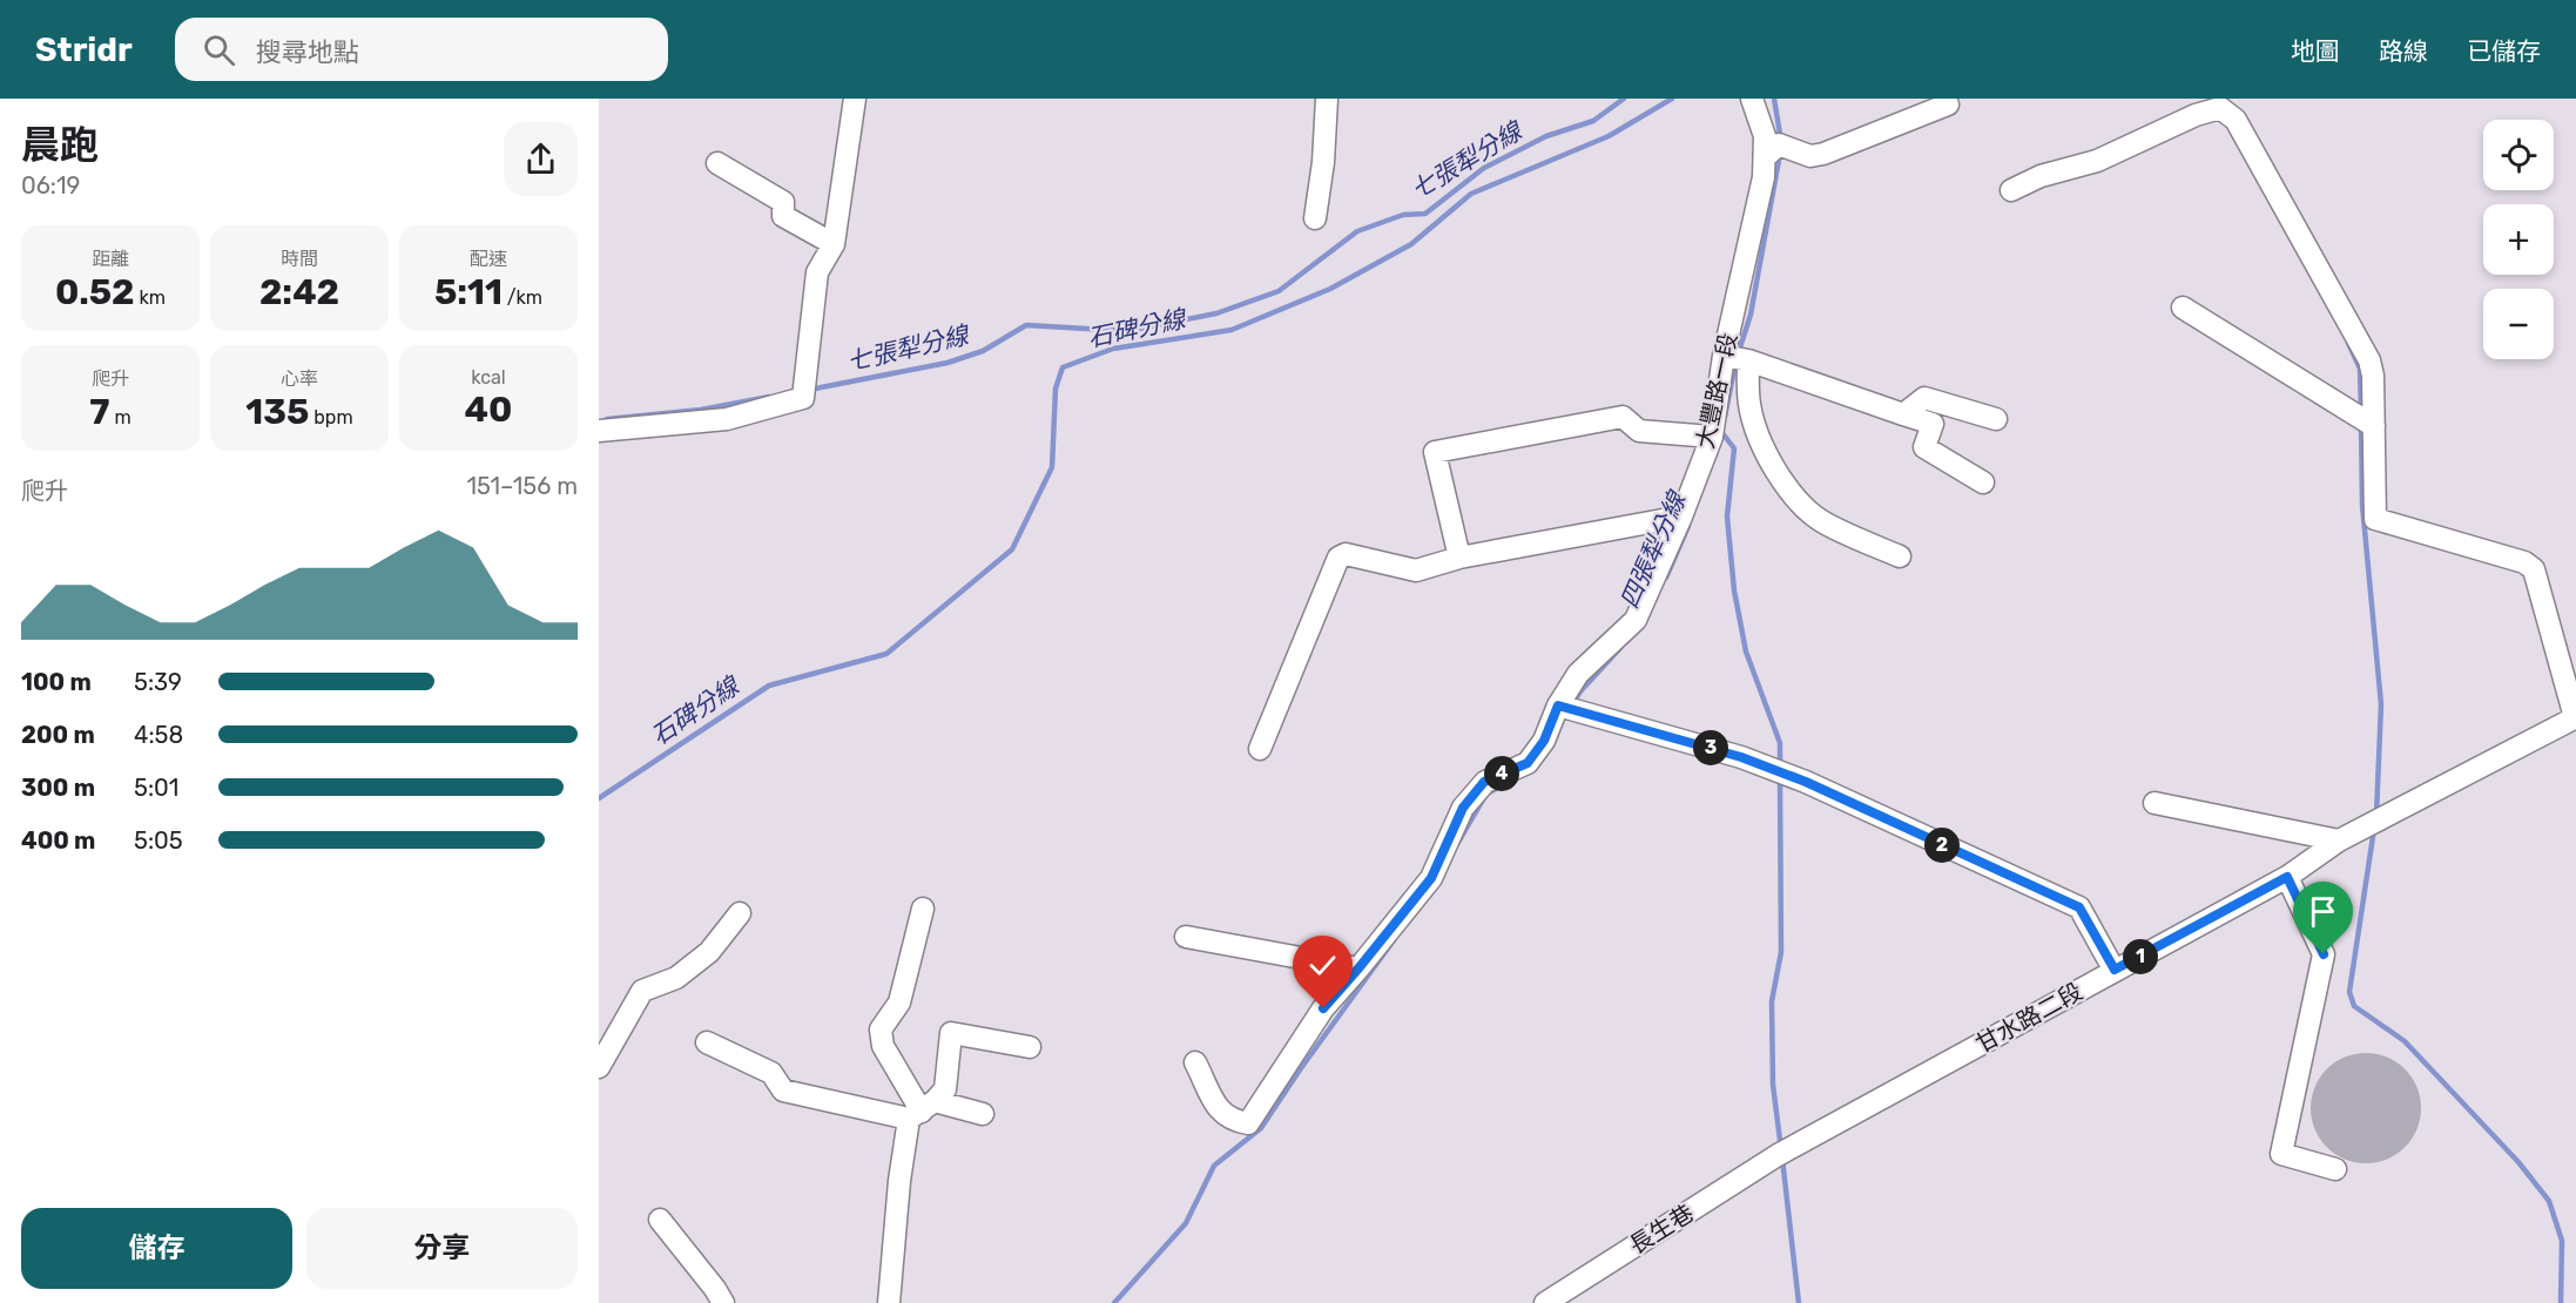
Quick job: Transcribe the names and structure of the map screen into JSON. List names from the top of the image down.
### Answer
{
  "streets": {
    "street": ["大豐路一段", "甘水路二段", "長生巷"]
  },
  "crossings": [
    ["甘水路二段", "長生巷"]
  ],
  "water": ["七張犁分線", "石碑分線", "四張犁分線"],
  "page": {
    "header": "Stridr",
    "search": "搜尋地點",
    "nav": ["地圖", "路線", "已儲存"],
    "heading": ["晨跑", "06:19"],
    "map_buttons": ["+", "−"],
    "stats": [
      ["距離", "0.52 km"],
      ["時間", "2:42"],
      ["配速", "5:11 /km"],
      ["爬升", "7 m"],
      ["心率", "135 bpm"],
      ["kcal", "40"]
    ],
    "chart": ["爬升", "151–156 m"],
    "list": [
      {
        "name": "100 m",
        "note": "5:39"
      },
      {
        "name": "200 m",
        "note": "4:58"
      },
      {
        "name": "300 m",
        "note": "5:01"
      },
      {
        "name": "400 m",
        "note": "5:05"
      }
    ],
    "pins": [
      "3",
      "4",
      "2",
      "1"
    ],
    "buttons": ["儲存", "分享"]
  }
}
